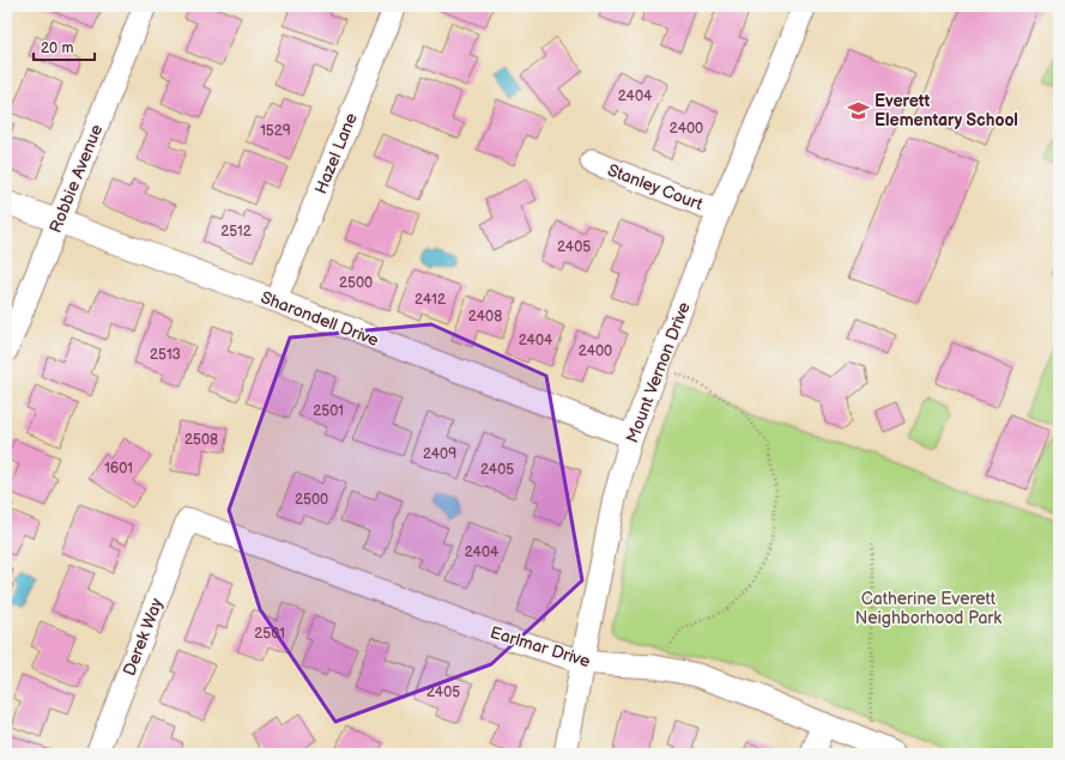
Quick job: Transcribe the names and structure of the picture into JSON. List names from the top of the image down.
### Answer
{
  "streets": {
    "street": [
      "Hazel Lane",
      "Robbie Avenue",
      "Stanley Court",
      "Sharondell Drive",
      "Mount Vernon Drive",
      "Derek Way",
      "Earlmar Drive"
    ]
  },
  "crossings": [
    ["Hazel Lane", "Sharondell Drive"],
    ["Robbie Avenue", "Sharondell Drive"],
    ["Stanley Court", "Mount Vernon Drive"],
    ["Sharondell Drive", "Mount Vernon Drive"],
    ["Mount Vernon Drive", "Earlmar Drive"],
    ["Derek Way", "Earlmar Drive"]
  ],
  "parks": ["Catherine Everett Neighborhood Park"],
  "places": {
    "school or university": ["Everett Elementary School"]
  },
  "house_numbers": [
    "2404",
    "2400",
    "1529",
    "2512",
    "2405",
    "2500",
    "2412",
    "2408",
    "2404",
    "2400",
    "2513",
    "2501",
    "2508",
    "2409",
    "1601",
    "2405",
    "2500",
    "2404",
    "2501",
    "2405"
  ],
  "scale_bar": "20 m"
}
